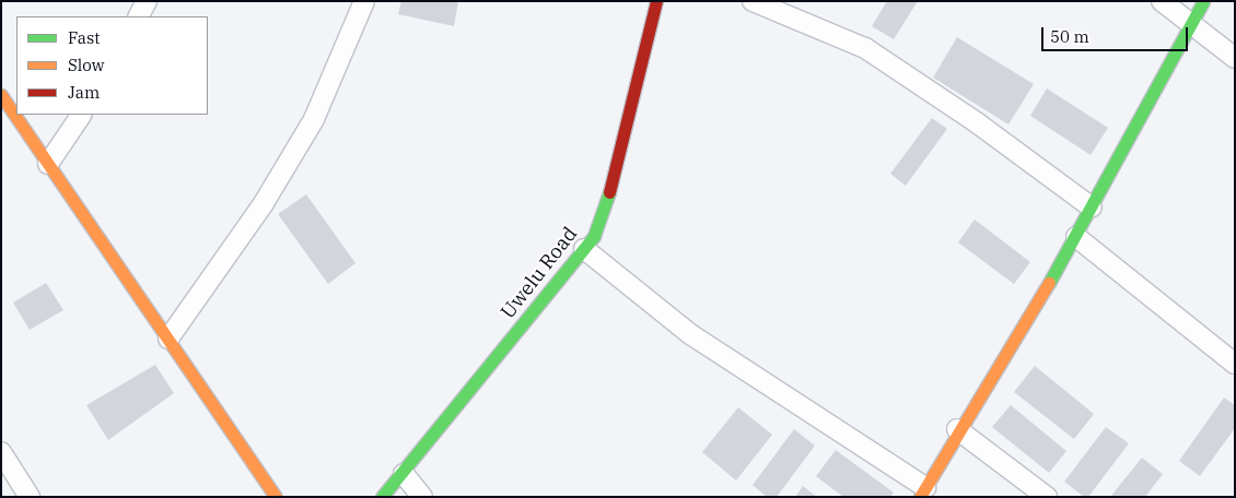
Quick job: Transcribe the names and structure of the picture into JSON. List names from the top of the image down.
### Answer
{
  "streets": {
    "street": ["Uwelu Road"]
  },
  "legend": ["Fast", "Slow", "Jam"],
  "scale_bar": "50 m"
}
